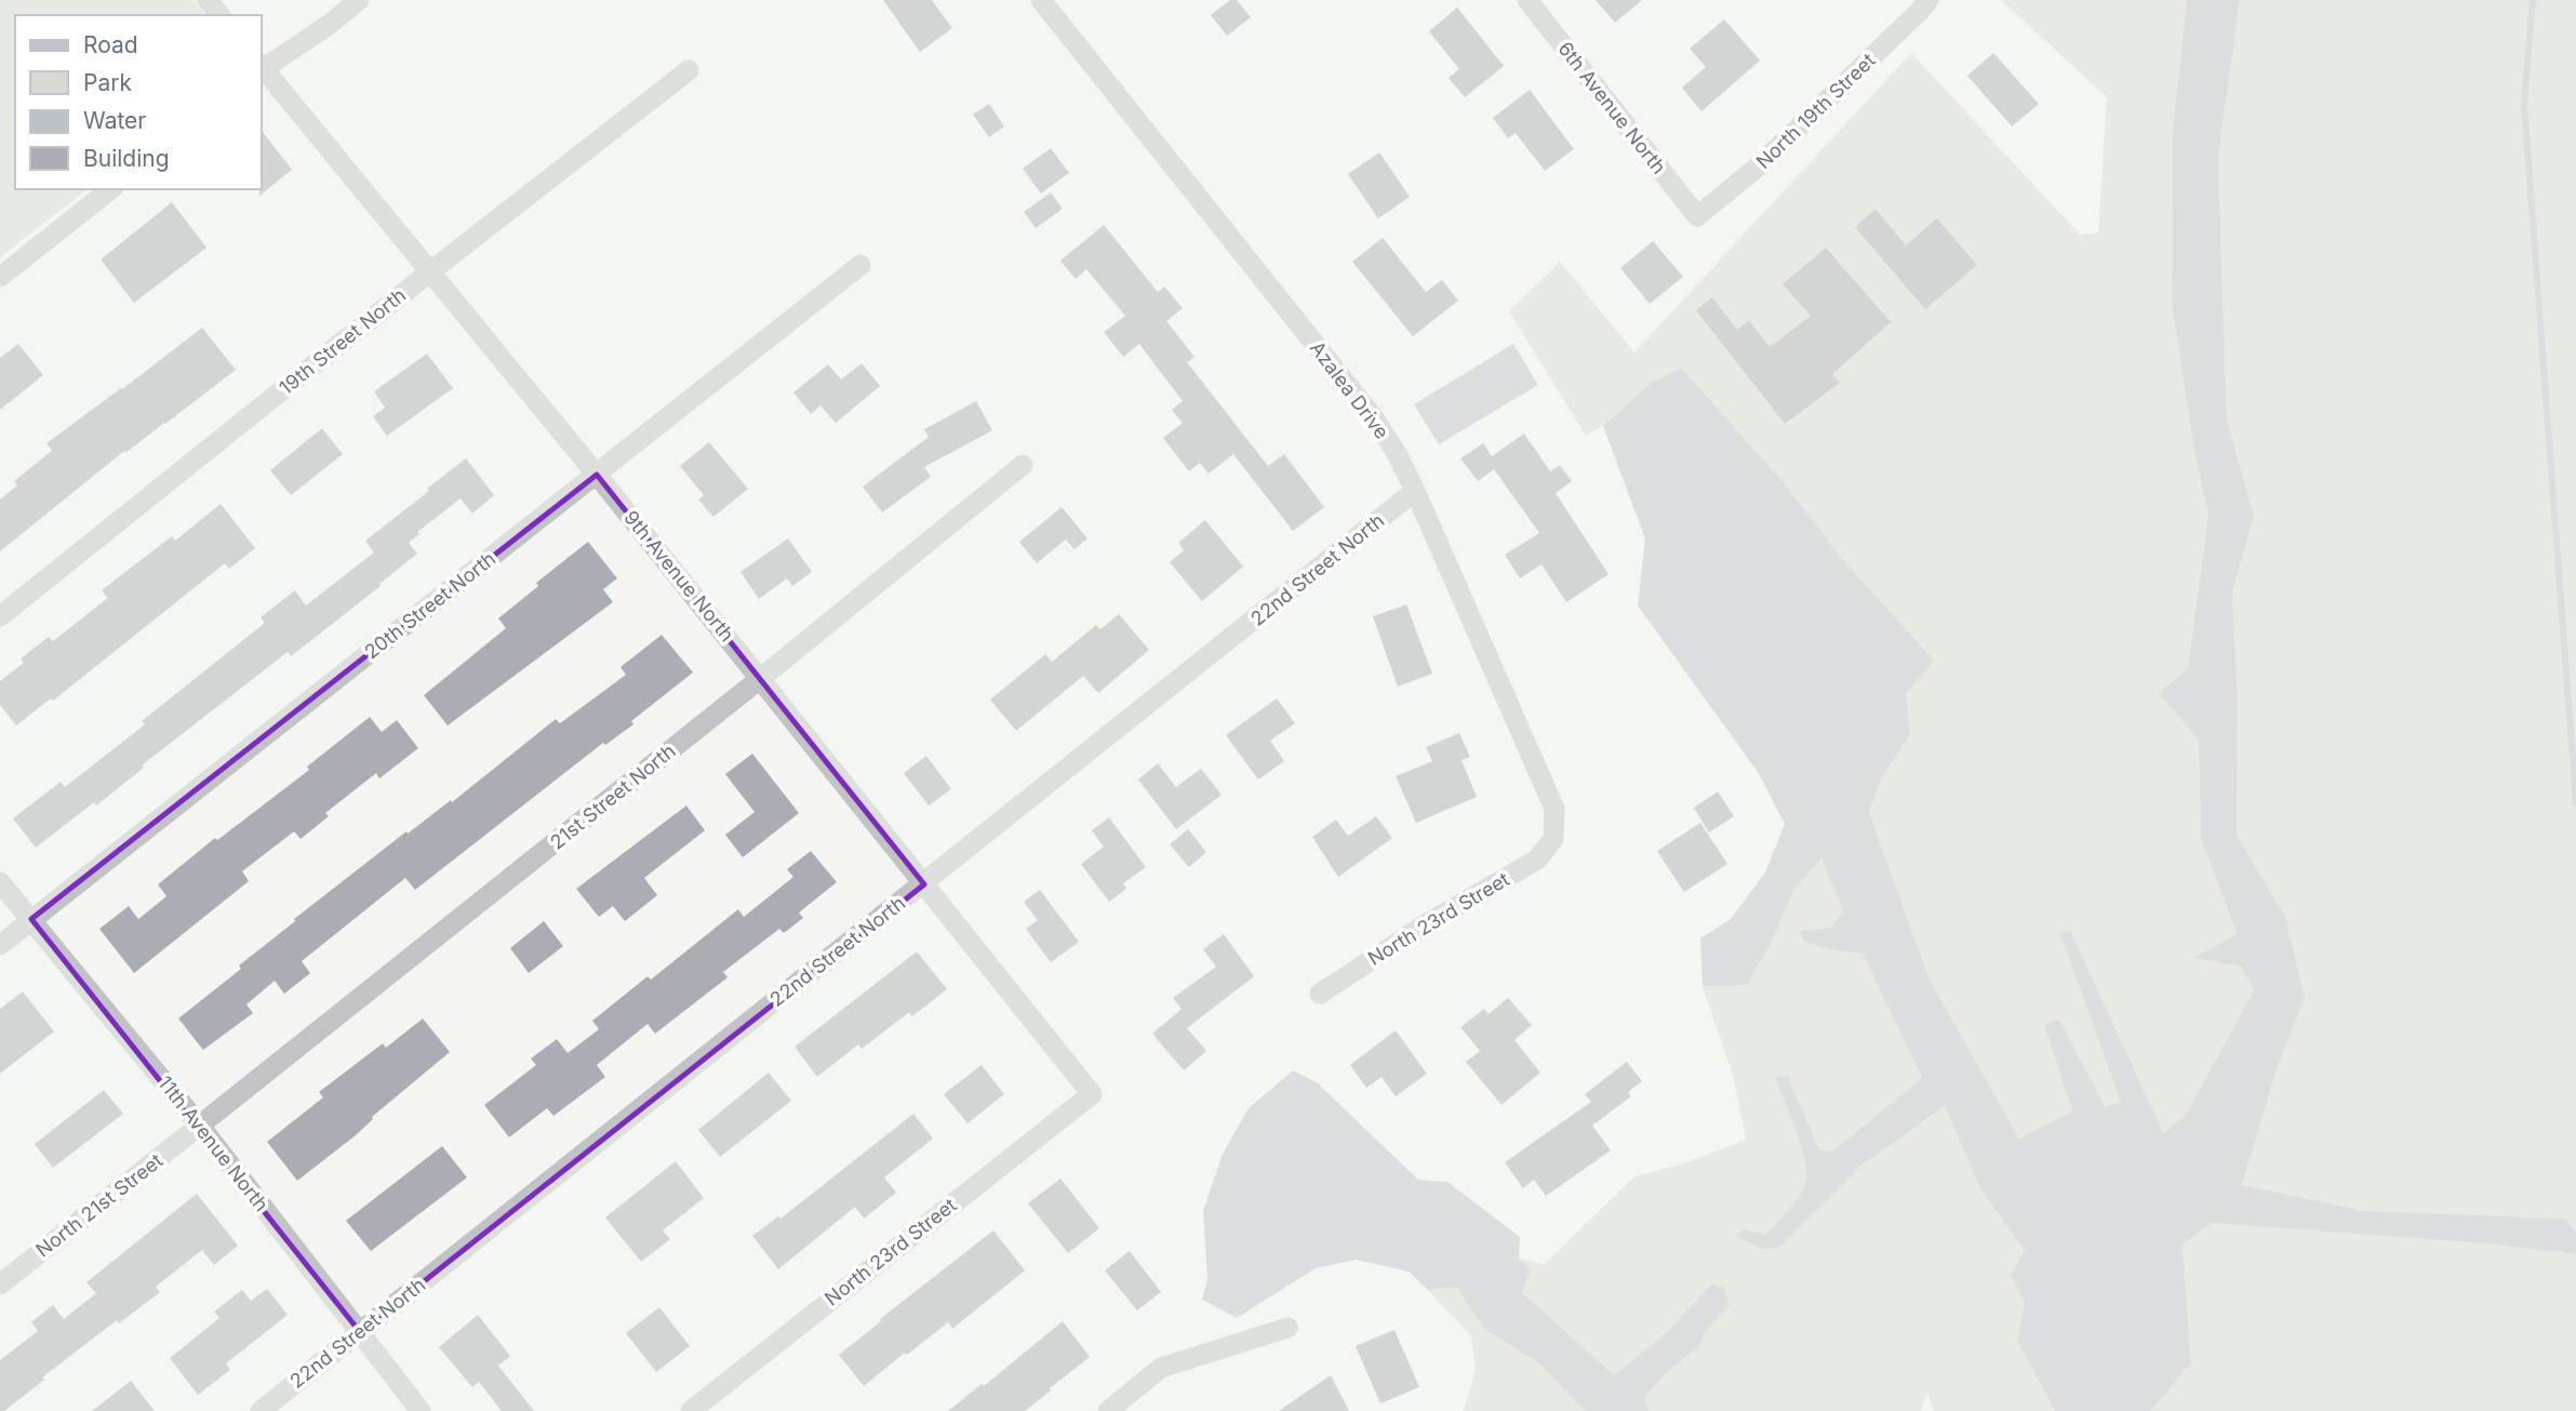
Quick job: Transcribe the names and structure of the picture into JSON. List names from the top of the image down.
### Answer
{
  "streets": {
    "street": [
      "6th Avenue North",
      "North 19th Street",
      "19th Street North",
      "Azalea Drive",
      "22nd Street North",
      "9th Avenue North",
      "20th Street North",
      "21st Street North",
      "North 23rd Street",
      "11th Avenue North",
      "North 21st Street"
    ]
  },
  "crossings": [
    ["6th Avenue North", "North 19th Street"],
    ["19th Street North", "9th Avenue North"],
    ["Azalea Drive", "22nd Street North"],
    ["Azalea Drive", "North 23rd Street"],
    ["22nd Street North", "9th Avenue North"],
    ["22nd Street North", "11th Avenue North"],
    ["9th Avenue North", "20th Street North"],
    ["9th Avenue North", "21st Street North"],
    ["9th Avenue North", "North 23rd Street"],
    ["20th Street North", "11th Avenue North"],
    ["21st Street North", "11th Avenue North"],
    ["21st Street North", "North 21st Street"],
    ["11th Avenue North", "North 21st Street"]
  ],
  "legend": [
    "Road",
    "Park",
    "Water",
    "Building"
  ]
}
